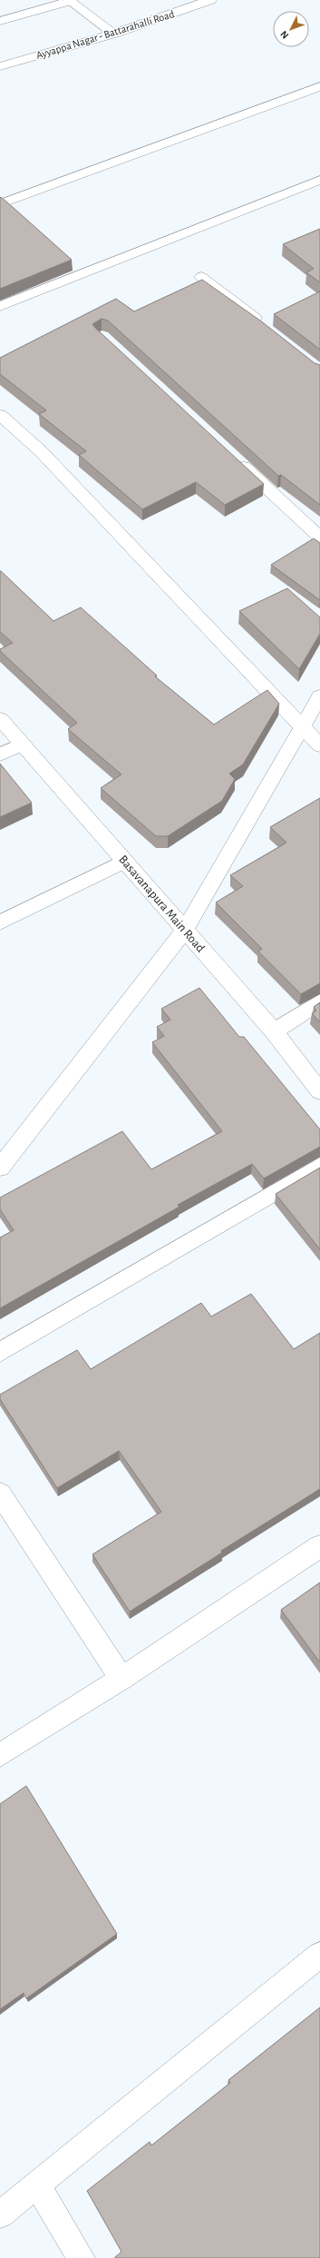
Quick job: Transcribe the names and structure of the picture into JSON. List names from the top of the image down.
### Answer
{
  "streets": {
    "street": ["Ayyappa Nagar - Battarahalli Road", "Basavanapura Main Road"]
  },
  "north": "bottom left"
}
